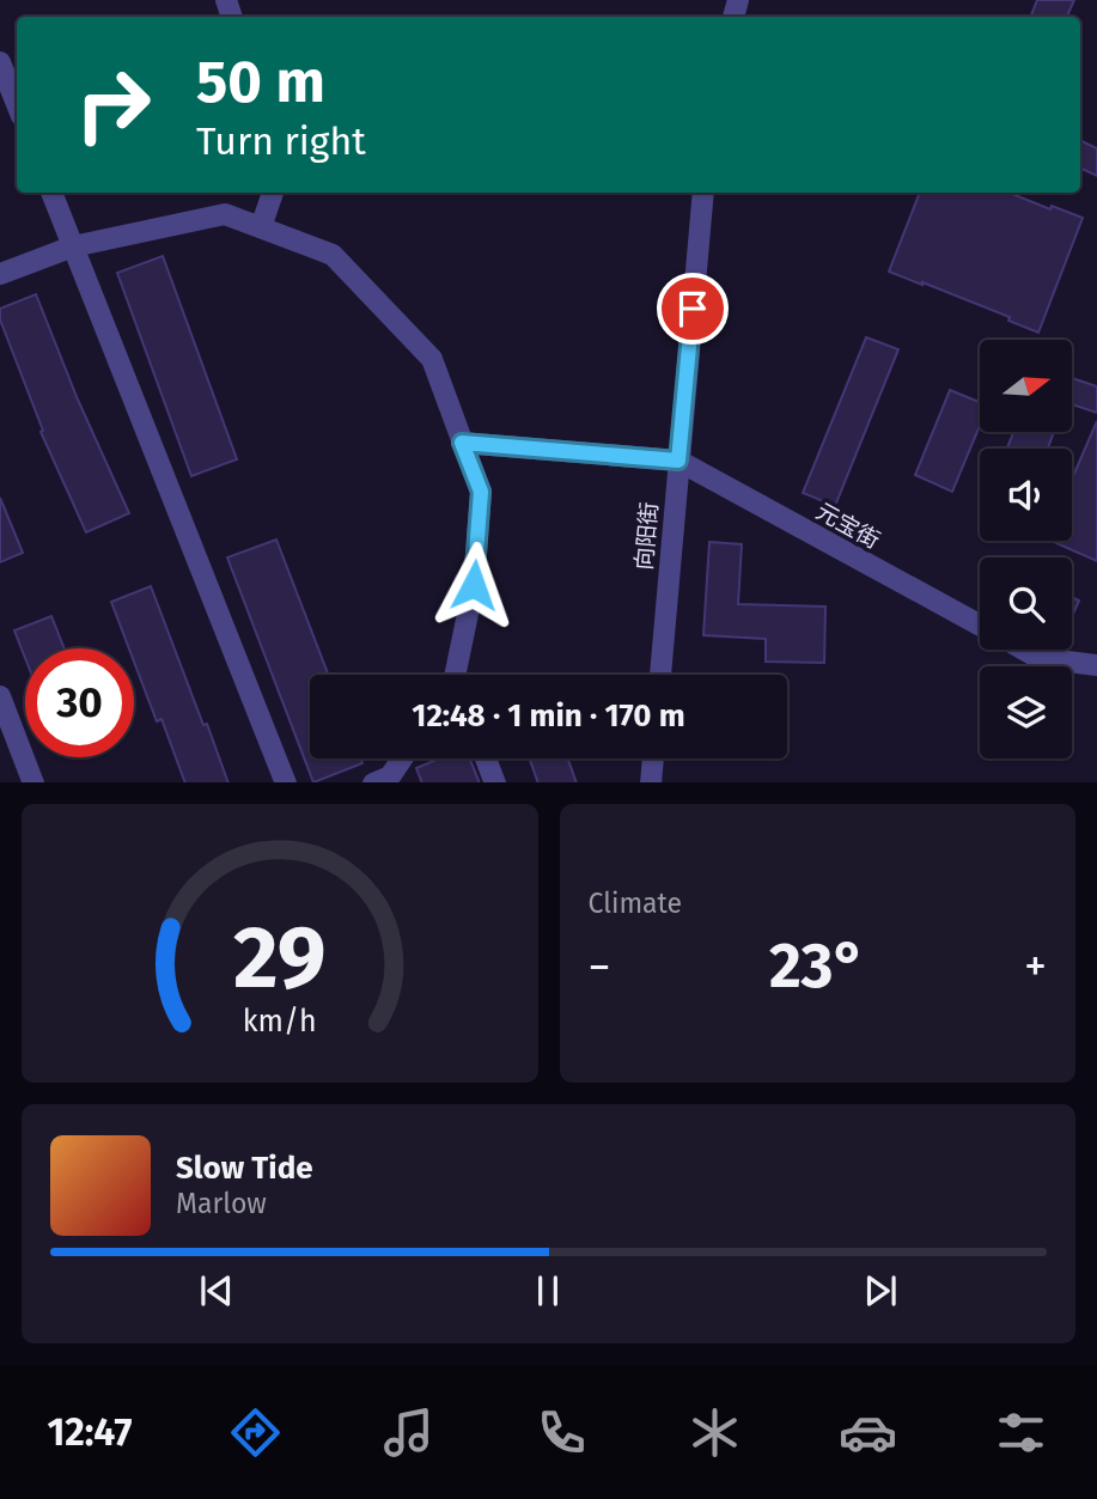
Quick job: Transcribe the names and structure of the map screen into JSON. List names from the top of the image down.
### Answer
{
  "streets": {
    "street": ["元宝街", "向阳街"]
  },
  "crossings": [
    ["元宝街", "向阳街"]
  ],
  "north": "right",
  "page": {
    "turn": ["50 m", "Turn right"],
    "limit": "30",
    "trip": "12:48 · 1 min · 170 m",
    "tile": "Climate",
    "heat": ["−", "23°", "+"],
    "song": ["Slow Tide", "Marlow"],
    "tabs": "12:47",
    "gauge": ["29", "km/h"]
  }
}
